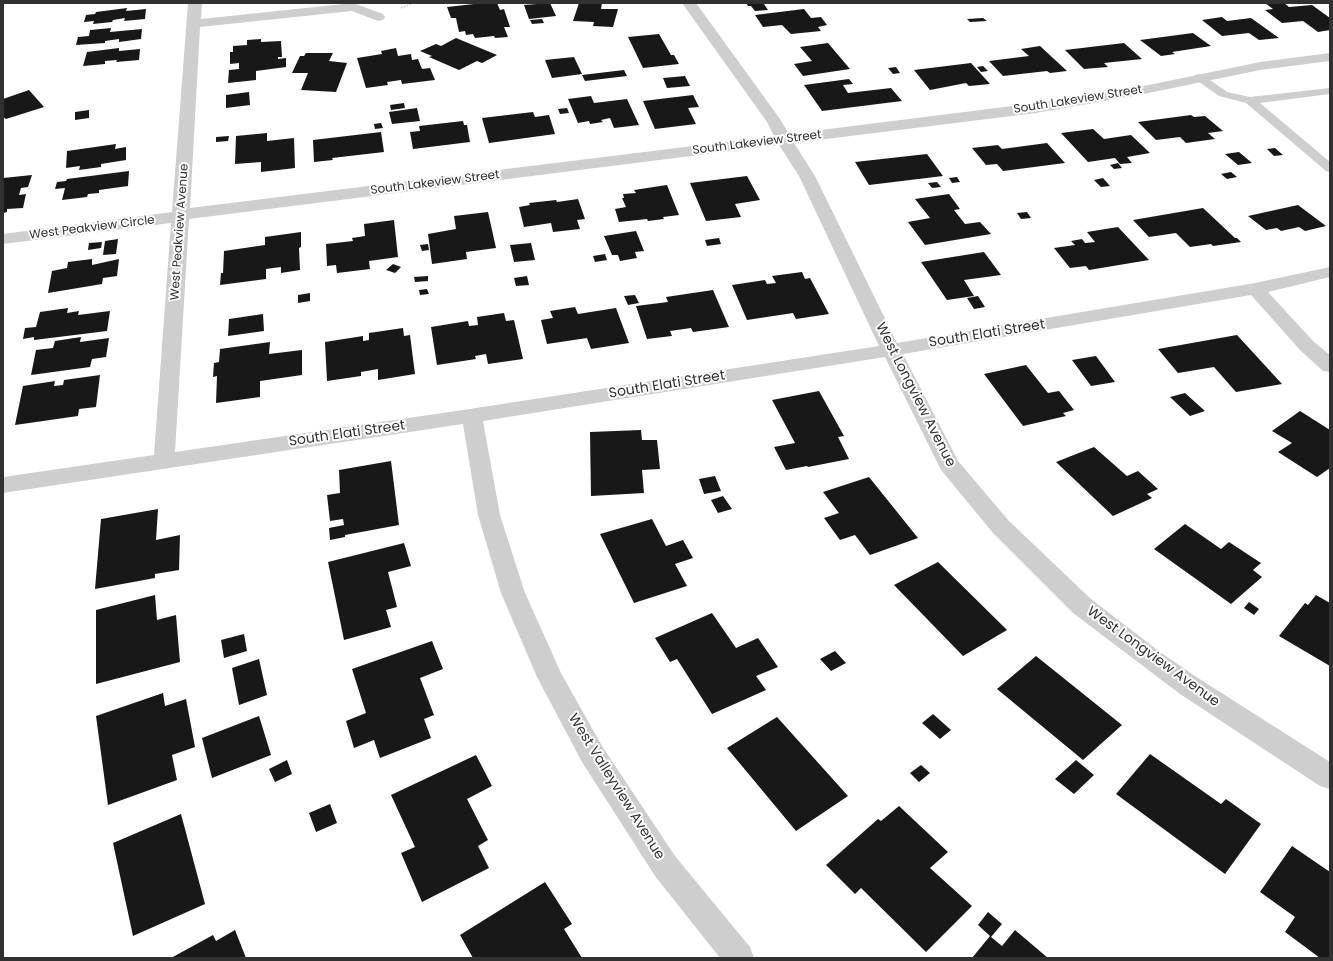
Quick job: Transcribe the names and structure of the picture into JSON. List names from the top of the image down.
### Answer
{
  "streets": {
    "street": [
      "South Lakeview Street",
      "West Peakview Circle",
      "West Peakview Avenue",
      "South Elati Street",
      "West Longview Avenue",
      "West Valleyview Avenue"
    ]
  },
  "crossings": [
    ["South Lakeview Street", "West Peakview Circle"],
    ["South Lakeview Street", "West Peakview Avenue"],
    ["South Lakeview Street", "West Longview Avenue"],
    ["West Peakview Circle", "West Peakview Avenue"],
    ["West Peakview Avenue", "South Elati Street"],
    ["South Elati Street", "West Longview Avenue"],
    ["South Elati Street", "West Valleyview Avenue"]
  ]
}
